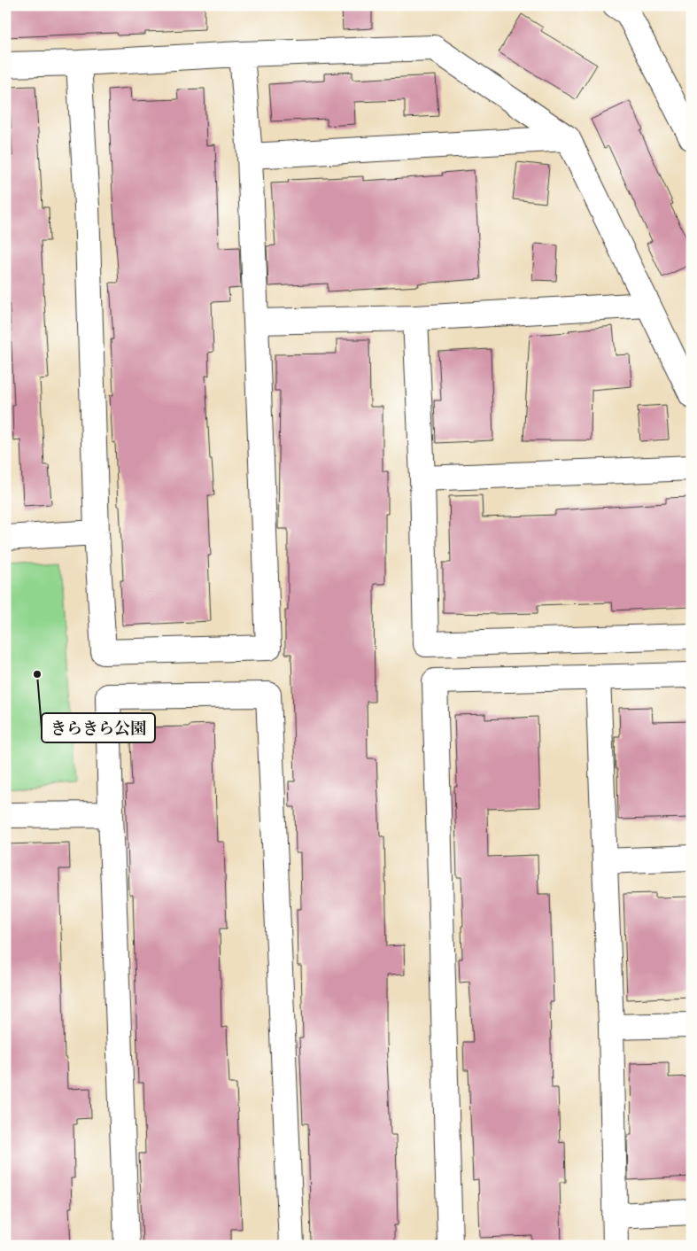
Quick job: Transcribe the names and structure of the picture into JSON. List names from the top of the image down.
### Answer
{
  "places": ["きらきら公園"]
}
